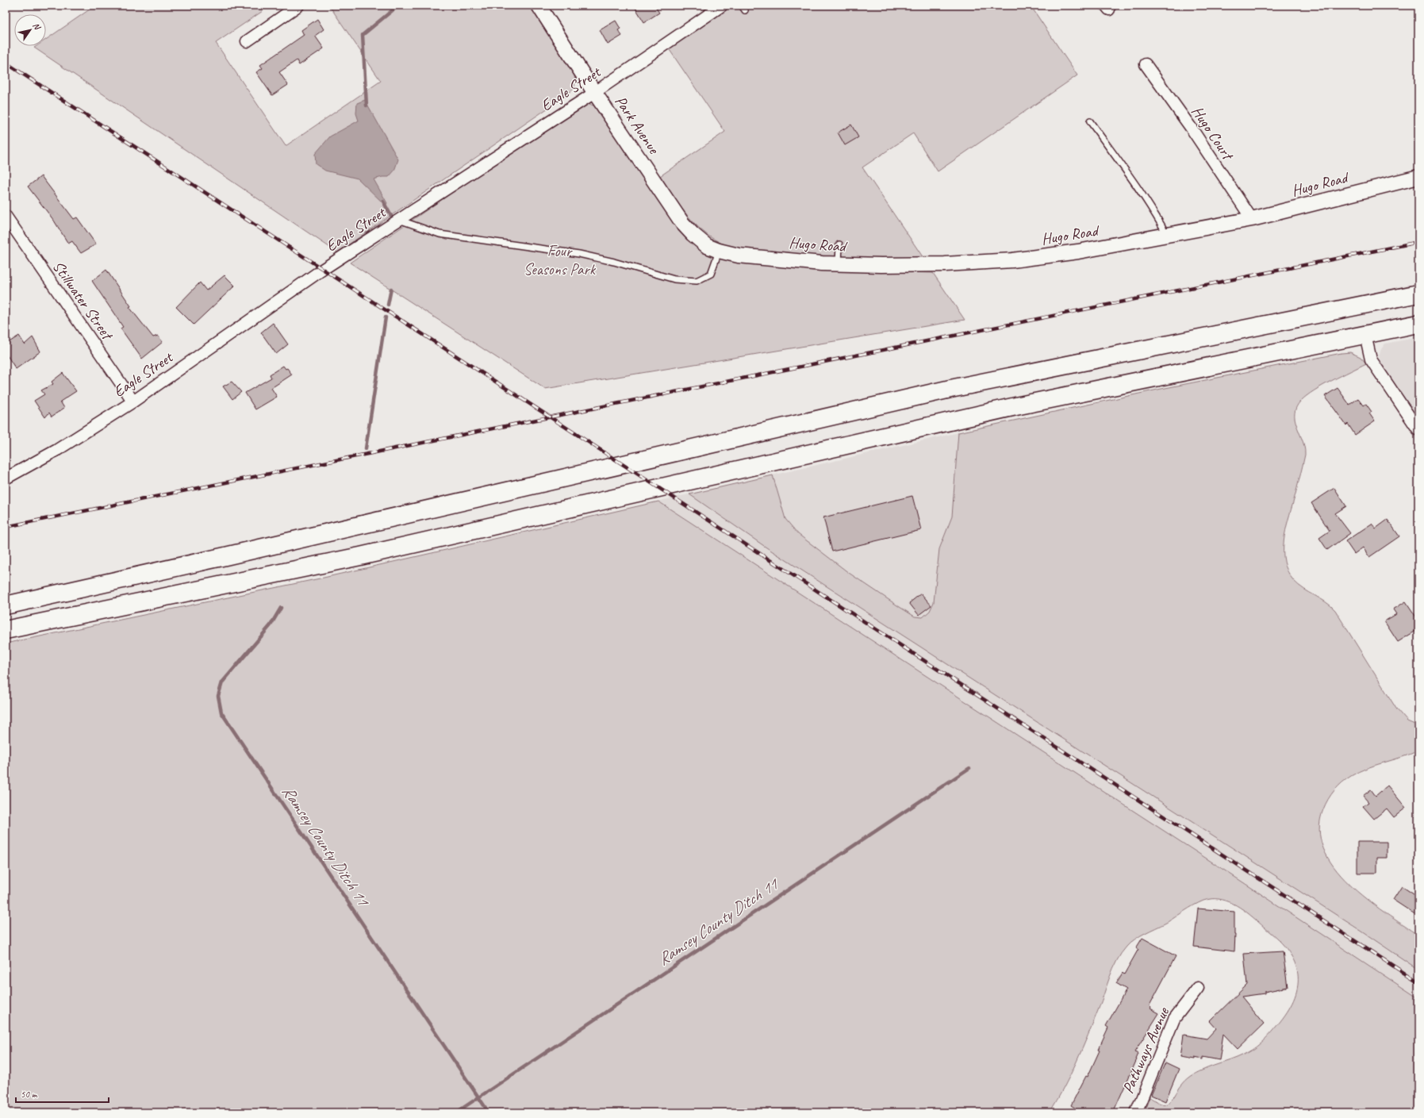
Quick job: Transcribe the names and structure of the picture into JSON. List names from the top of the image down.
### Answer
{
  "streets": {
    "street": [
      "Eagle Street",
      "Park Avenue",
      "Hugo Court",
      "Hugo Road",
      "Stillwater Street",
      "Pathways Avenue"
    ]
  },
  "crossings": [
    ["Eagle Street", "Park Avenue"],
    ["Eagle Street", "Stillwater Street"],
    ["Park Avenue", "Hugo Road"],
    ["Hugo Court", "Hugo Road"]
  ],
  "water": ["Ramsey County Ditch 11"],
  "parks": ["Four Seasons Park"],
  "scale_bar": "50 m",
  "north": "top right"
}
